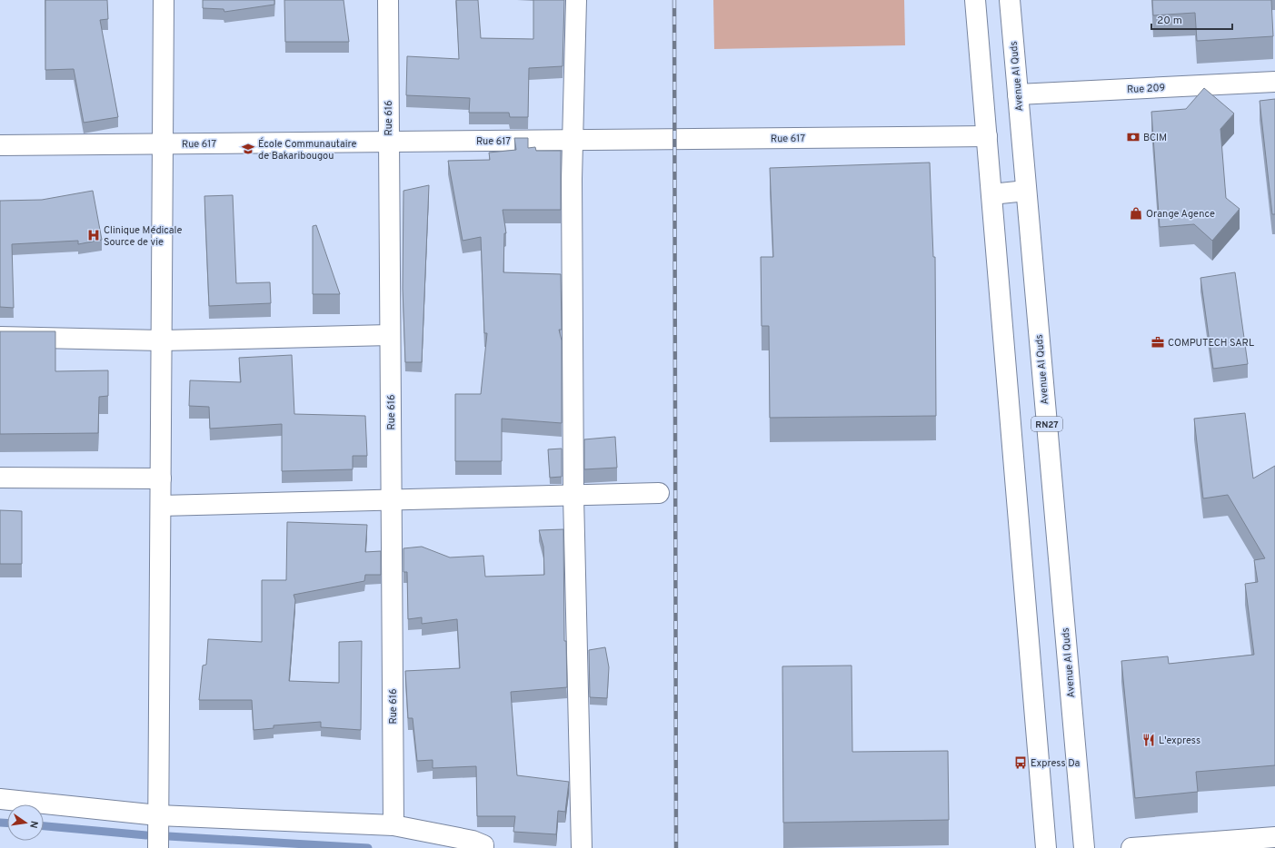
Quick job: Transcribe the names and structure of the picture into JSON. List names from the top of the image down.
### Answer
{
  "streets": {
    "street": [
      "Avenue Al Quds",
      "Rue 209",
      "Rue 616",
      "Rue 617",
      "RN27"
    ]
  },
  "crossings": [
    ["Avenue Al Quds", "Rue 209"],
    ["Rue 616", "Rue 617"]
  ],
  "places": {
    "bank": ["BCIM"],
    "school or university": ["École Communautaire de Bakaribougou"],
    "shop": ["Orange Agence"],
    "hospital": ["Clinique Médicale Source de vie"],
    "office": ["COMPUTECH SARL"],
    "restaurant": ["L'express"],
    "bus stop": ["Express Da"]
  },
  "scale_bar": "20 m",
  "north": "right"
}
